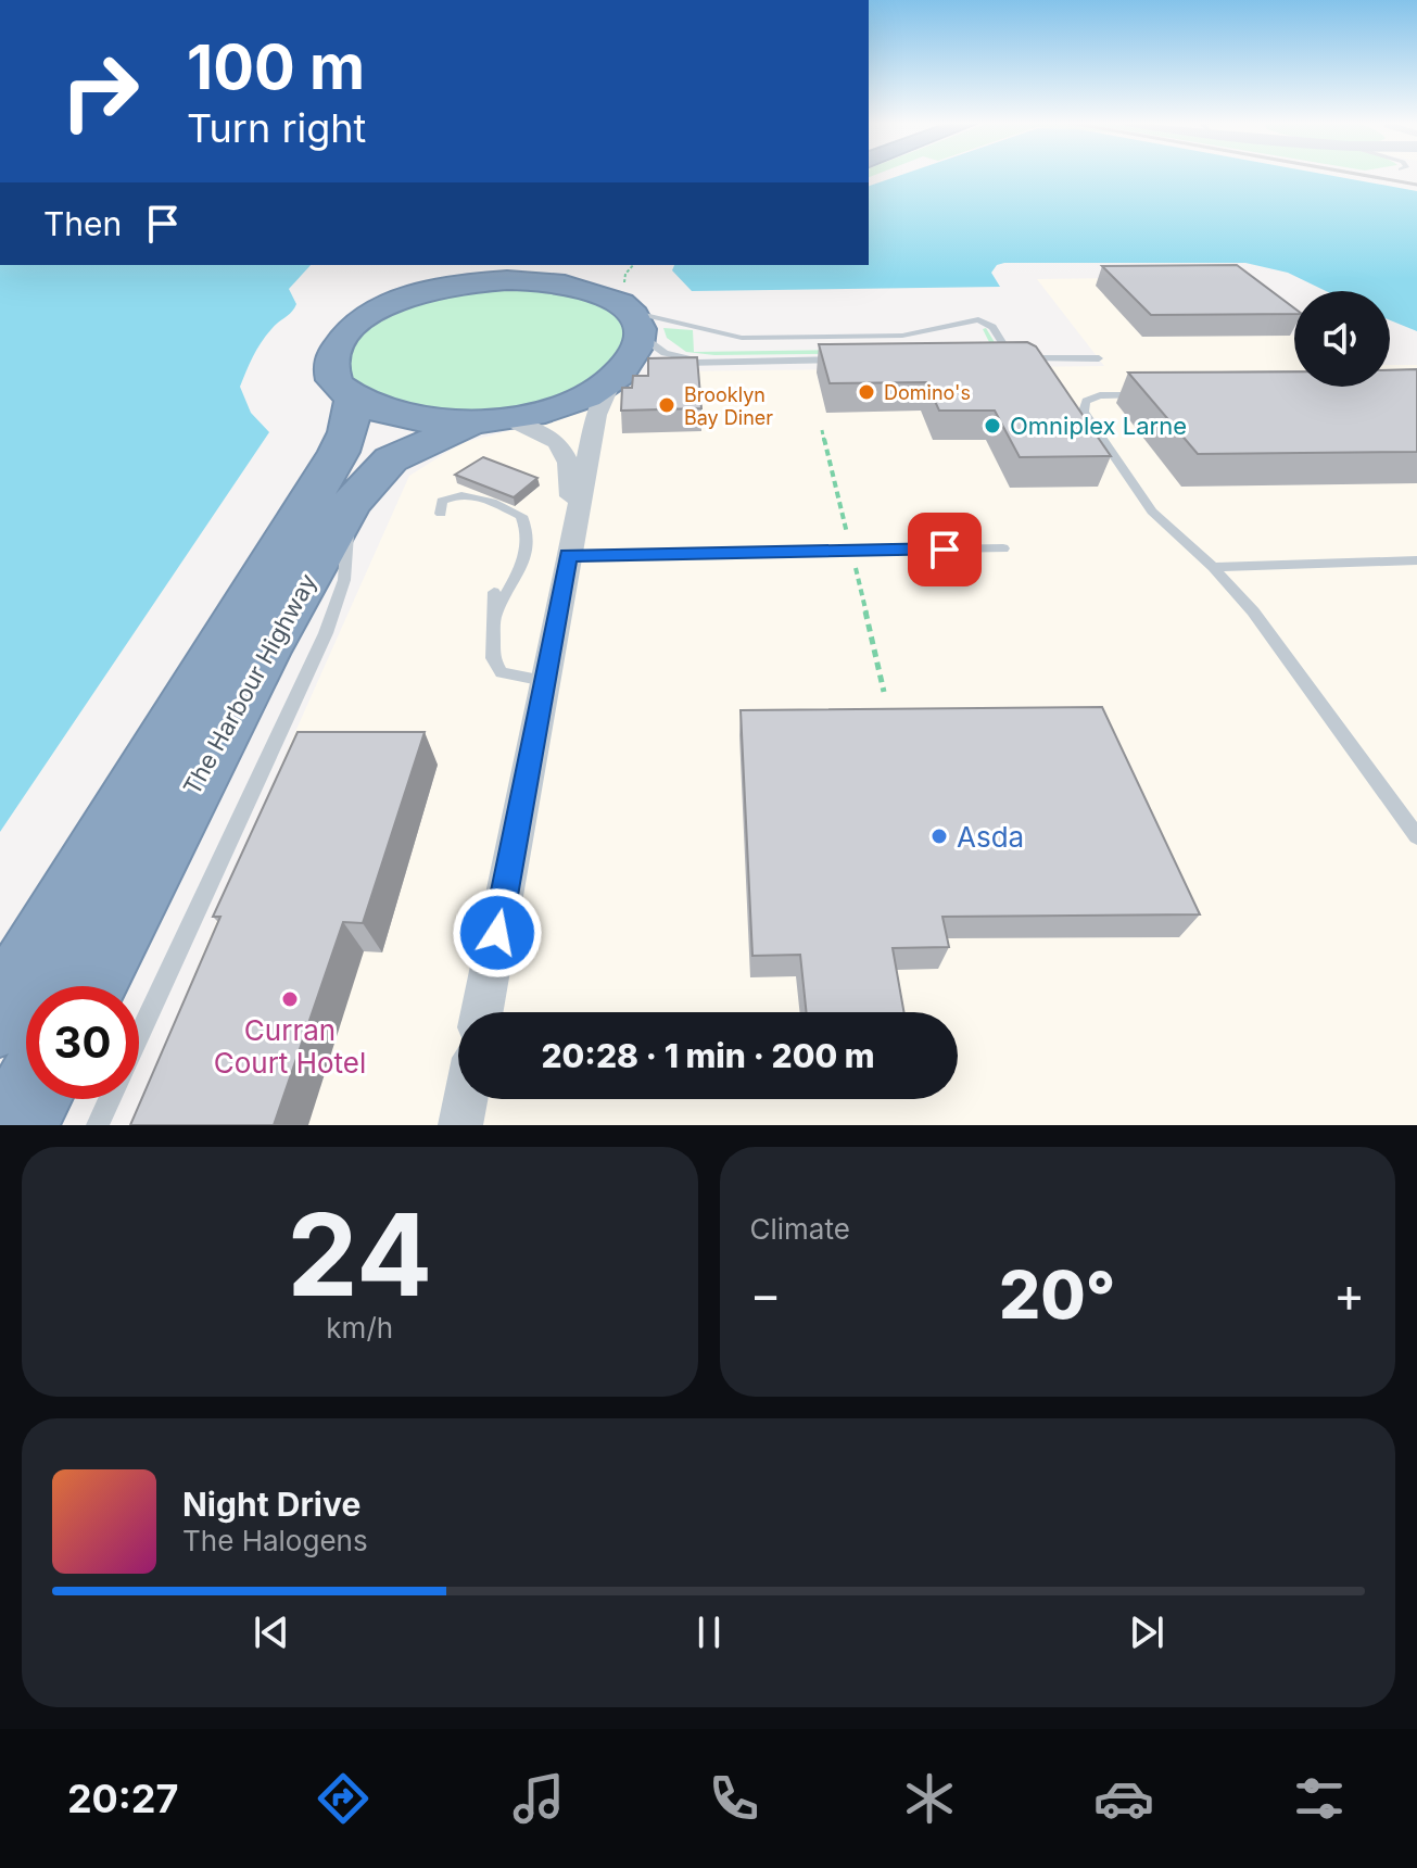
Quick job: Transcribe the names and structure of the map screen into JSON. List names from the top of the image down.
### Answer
{
  "streets": {
    "highway": ["The Harbour Highway"]
  },
  "places": [
    "Domino's",
    "Brooklyn Bay Diner",
    "Omniplex Larne",
    "Asda",
    "Curran Court Hotel"
  ],
  "page": {
    "turn": ["100 m", "Turn right"],
    "then": "Then",
    "limit": "30",
    "trip": "20:28 · 1 min · 200 m",
    "tile": [
      ["24", "km/h"],
      "Climate"
    ],
    "heat": ["−", "20°", "+"],
    "song": ["Night Drive", "The Halogens"],
    "tabs": "20:27"
  }
}
